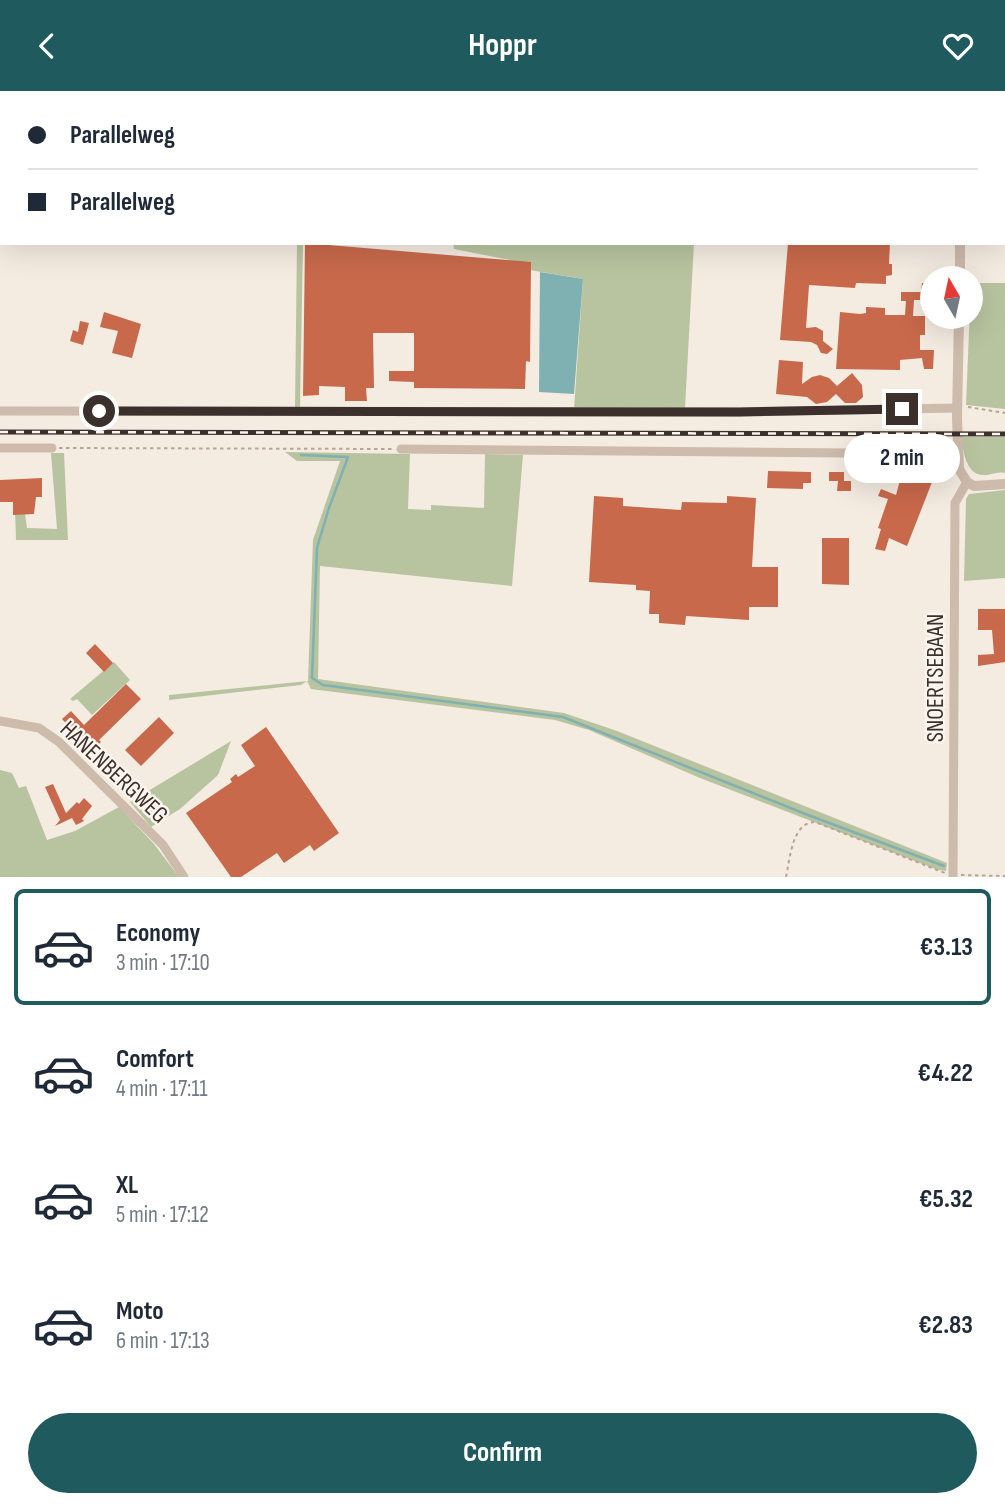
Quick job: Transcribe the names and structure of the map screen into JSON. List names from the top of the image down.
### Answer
{
  "streets": {
    "street": ["SNOERTSEBAAN", "HANENBERGWEG"]
  },
  "north": "top",
  "page": {
    "header": "Hoppr",
    "banner": ["Parallelweg", "Parallelweg"],
    "bubble": "2 min",
    "list": [
      {
        "name": "Economy",
        "note": "3 min · 17:10",
        "value": "€3.13"
      },
      {
        "name": "Comfort",
        "note": "4 min · 17:11",
        "value": "€4.22"
      },
      {
        "name": "XL",
        "note": "5 min · 17:12",
        "value": "€5.32"
      },
      {
        "name": "Moto",
        "note": "6 min · 17:13",
        "value": "€2.83"
      }
    ],
    "buttons": "Confirm"
  }
}
